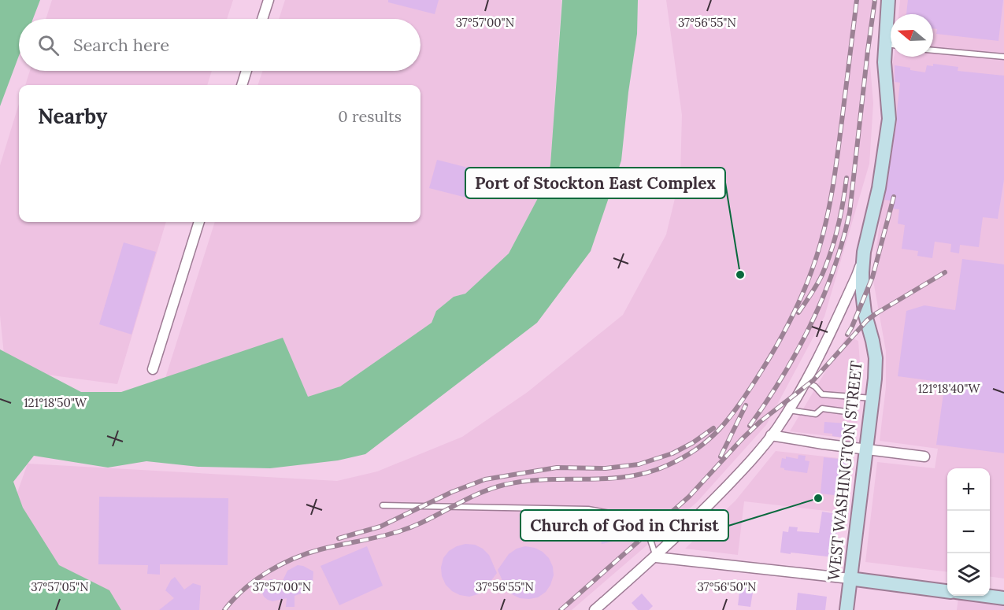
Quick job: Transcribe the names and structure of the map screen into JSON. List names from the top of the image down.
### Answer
{
  "streets": {
    "street": ["WEST WASHINGTON STREET"]
  },
  "places": ["Port of Stockton East Complex", "Church of God in Christ"],
  "north": "left",
  "page": {
    "search": "Search here",
    "heading": ["Nearby", "0 results"],
    "map_buttons": ["+", "−"]
  },
  "coordinates": [
    "37°57'00\"N",
    "37°56'55\"N",
    "121°18'40\"W",
    "121°18'50\"W",
    "37°57'05\"N",
    "37°56'50\"N"
  ]
}
